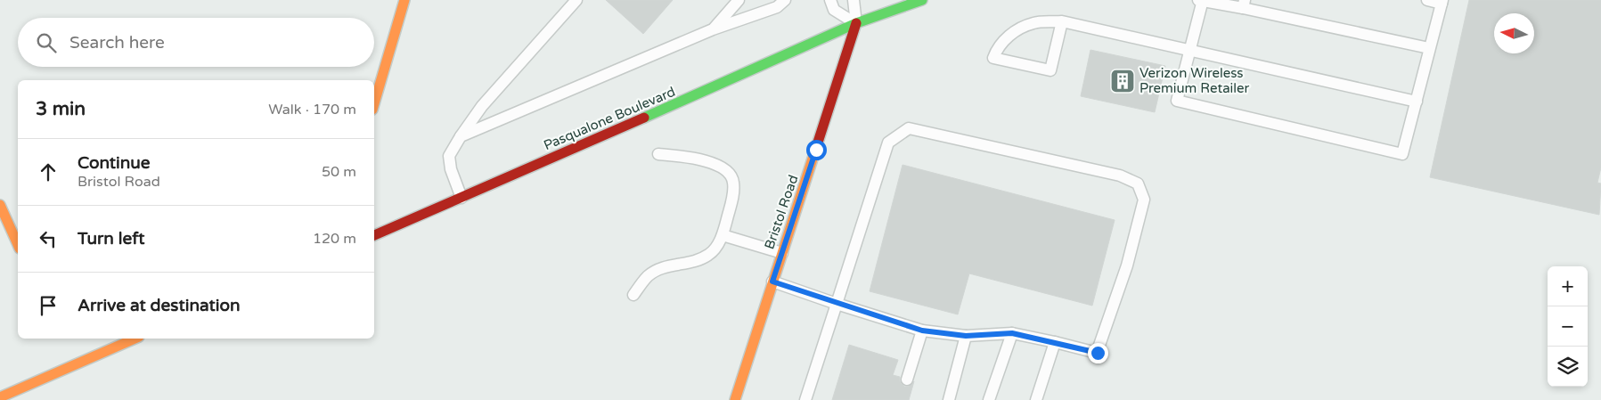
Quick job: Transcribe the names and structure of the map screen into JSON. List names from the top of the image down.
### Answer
{
  "streets": {
    "street": ["Pasqualone Boulevard", "Bristol Road"]
  },
  "crossings": [
    ["Pasqualone Boulevard", "Bristol Road"]
  ],
  "places": {
    "building": ["Verizon Wireless Premium Retailer"]
  },
  "north": "left",
  "page": {
    "search": "Search here",
    "heading": ["3 min", "Walk · 170 m"],
    "list": [
      ["Continue", "Bristol Road", "50 m"],
      ["Turn left", "120 m"],
      "Arrive at destination"
    ],
    "map_buttons": ["+", "−"]
  }
}
